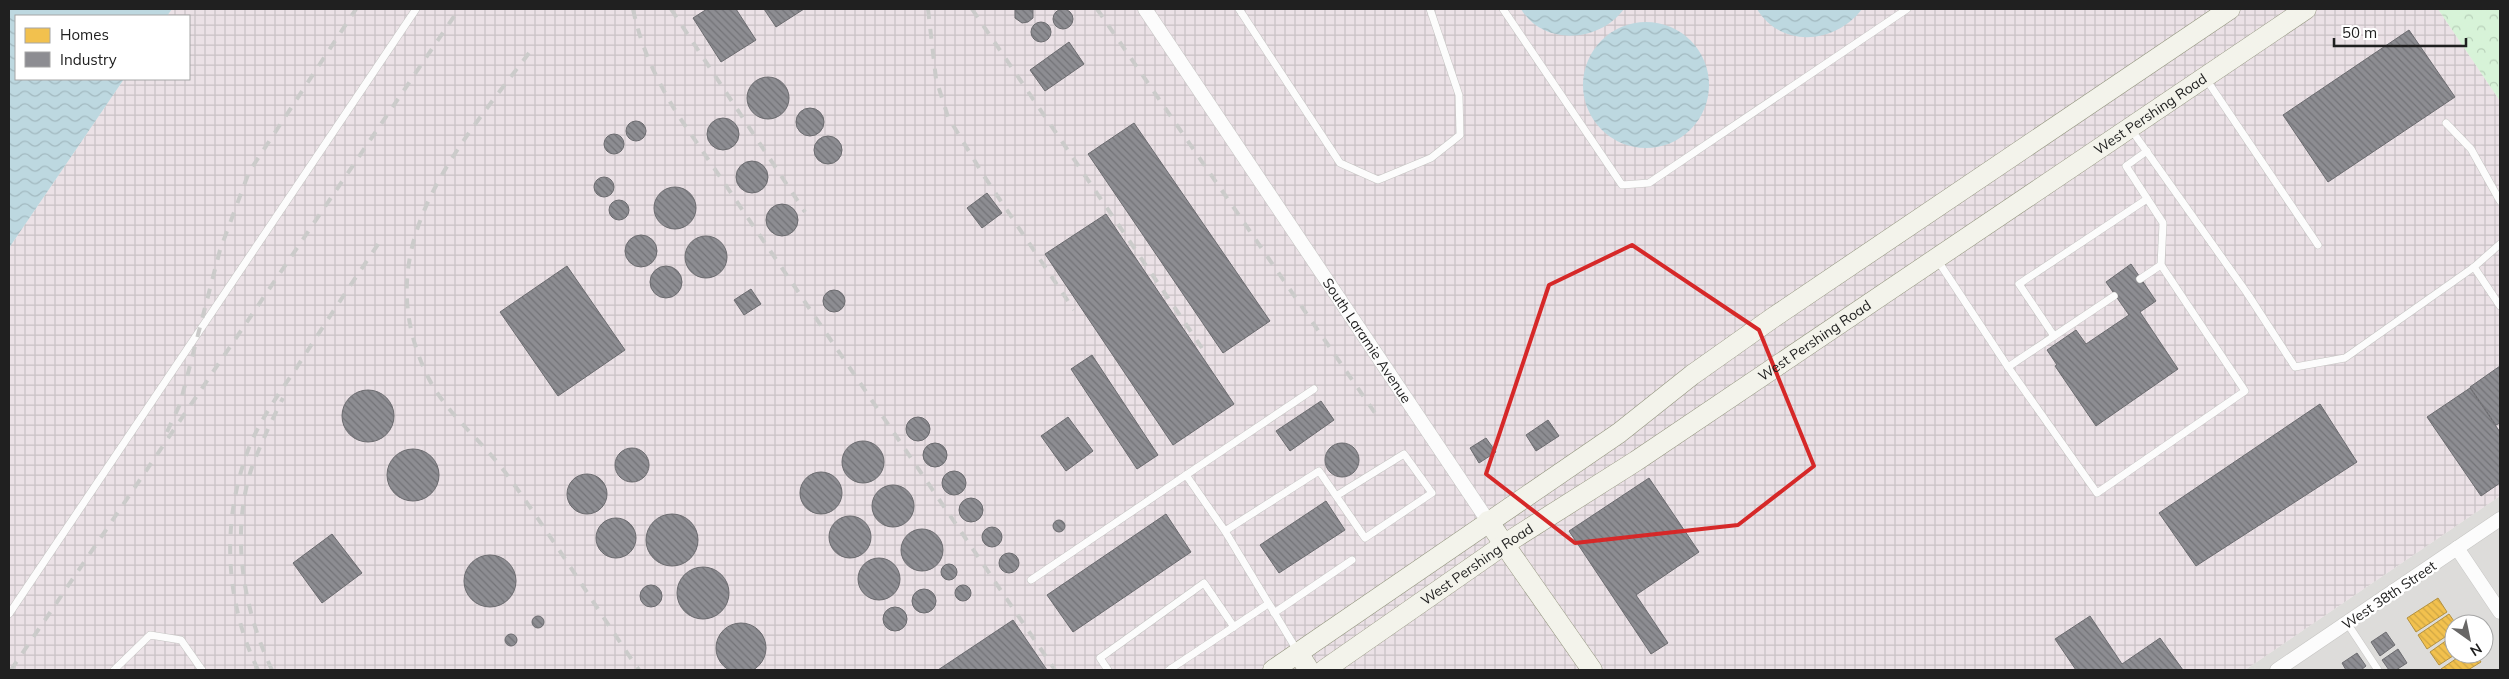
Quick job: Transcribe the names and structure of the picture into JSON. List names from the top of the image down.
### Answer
{
  "streets": {
    "main road": ["West Pershing Road", "South Laramie Avenue"],
    "street": ["West 38th Street"]
  },
  "crossings": [
    ["West Pershing Road", "South Laramie Avenue"]
  ],
  "legend": ["Homes", "Industry"],
  "scale_bar": "50 m",
  "north": "bottom right"
}
